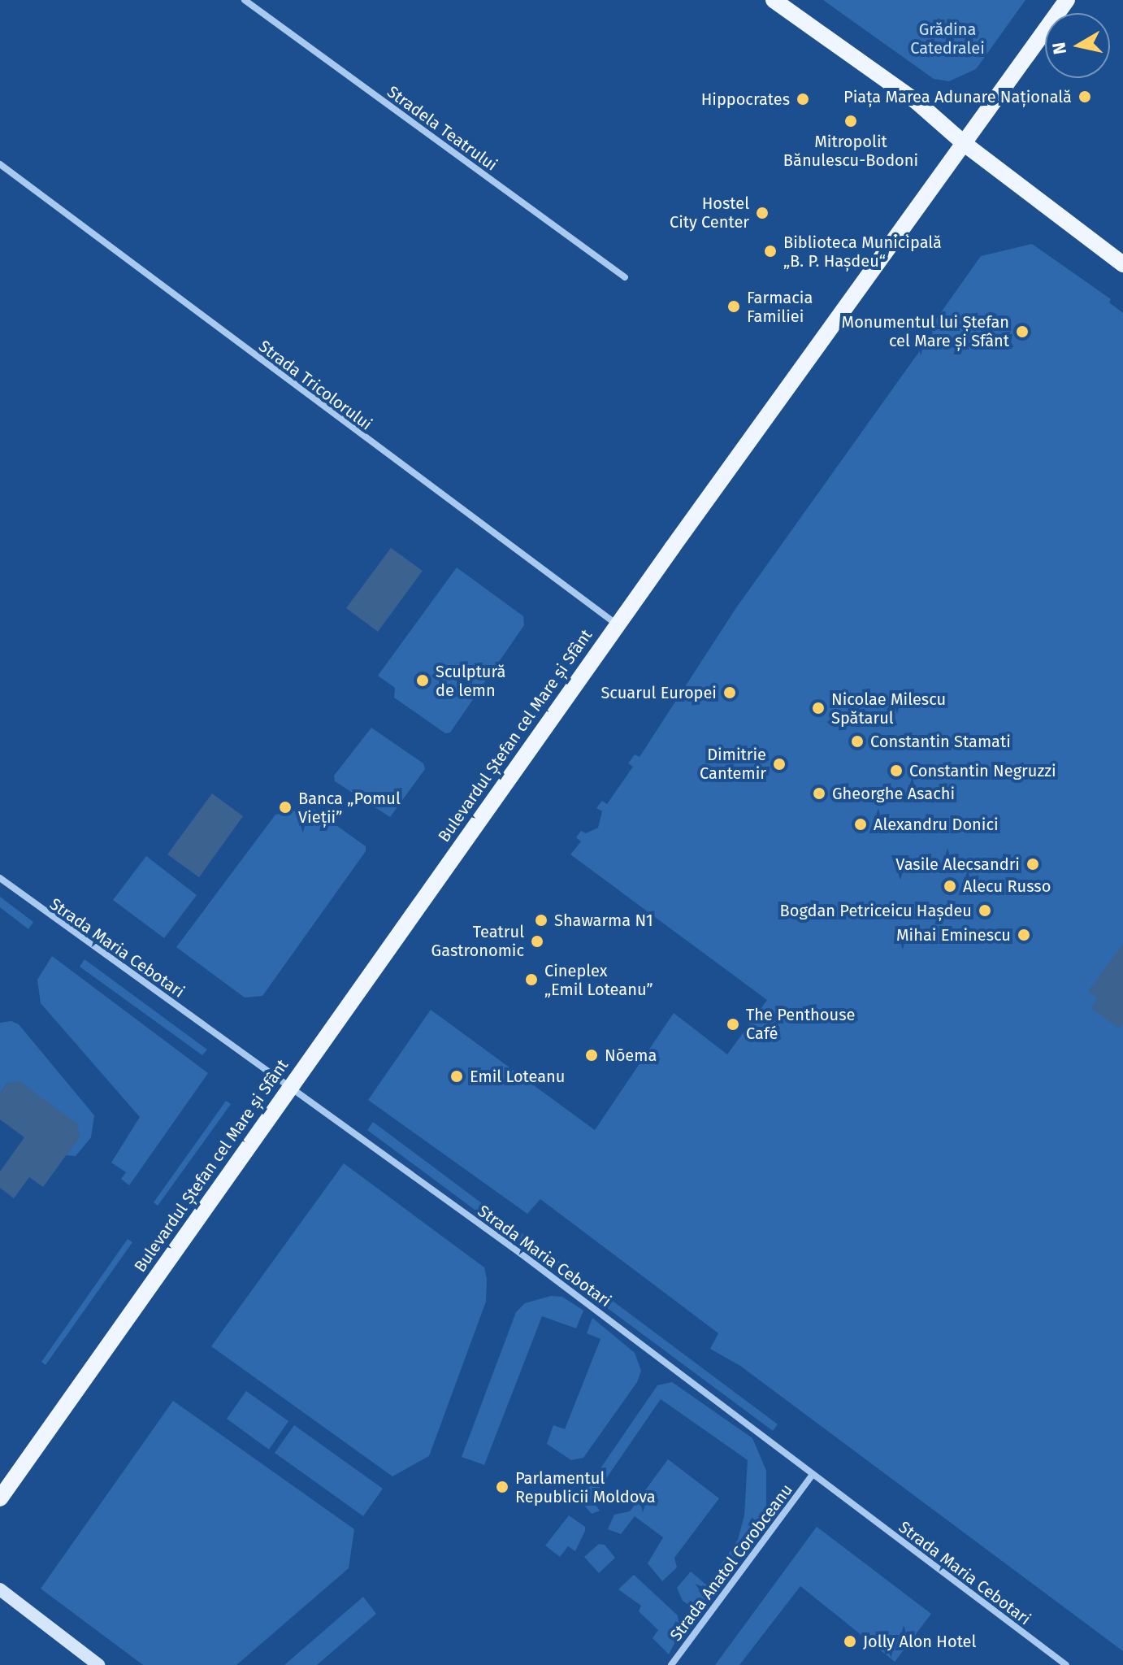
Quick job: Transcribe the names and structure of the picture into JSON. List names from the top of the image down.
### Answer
{
  "streets": {
    "main road": ["Bulevardul Ștefan cel Mare și Sfânt"],
    "street": [
      "Stradela Teatrului",
      "Strada Tricolorului",
      "Strada Maria Cebotari",
      "Strada Anatol Corobceanu"
    ]
  },
  "crossings": [
    ["Strada Tricolorului", "Bulevardul Ștefan cel Mare și Sfânt"],
    ["Bulevardul Ștefan cel Mare și Sfânt", "Strada Maria Cebotari"],
    ["Strada Maria Cebotari", "Strada Anatol Corobceanu"]
  ],
  "parks": ["Grădina Catedralei"],
  "places": [
    "Piața Marea Adunare Națională",
    "Hippocrates",
    "Mitropolit Bănulescu-Bodoni",
    "Hostel City Center",
    "Biblioteca Municipală „B. P. Hașdeu“",
    "Farmacia Familiei",
    "Monumentul lui Ștefan cel Mare și Sfânt",
    "Sculptură de lemn",
    "Scuarul Europei",
    "Nicolae Milescu Spătarul",
    "Constantin Stamati",
    "Dimitrie Cantemir",
    "Constantin Negruzzi",
    "Gheorghe Asachi",
    "Banca „Pomul Vieții”",
    "Alexandru Donici",
    "Vasile Alecsandri",
    "Alecu Russo",
    "Bogdan Petriceicu Hașdeu",
    "Shawarma N1",
    "Mihai Eminescu",
    "Teatrul Gastronomic",
    "Cineplex „Emil Loteanu”",
    "The Penthouse Café",
    "Nōema",
    "Emil Loteanu",
    "Parlamentul Republicii Moldova",
    "Jolly Alon Hotel"
  ],
  "north": "left"
}
